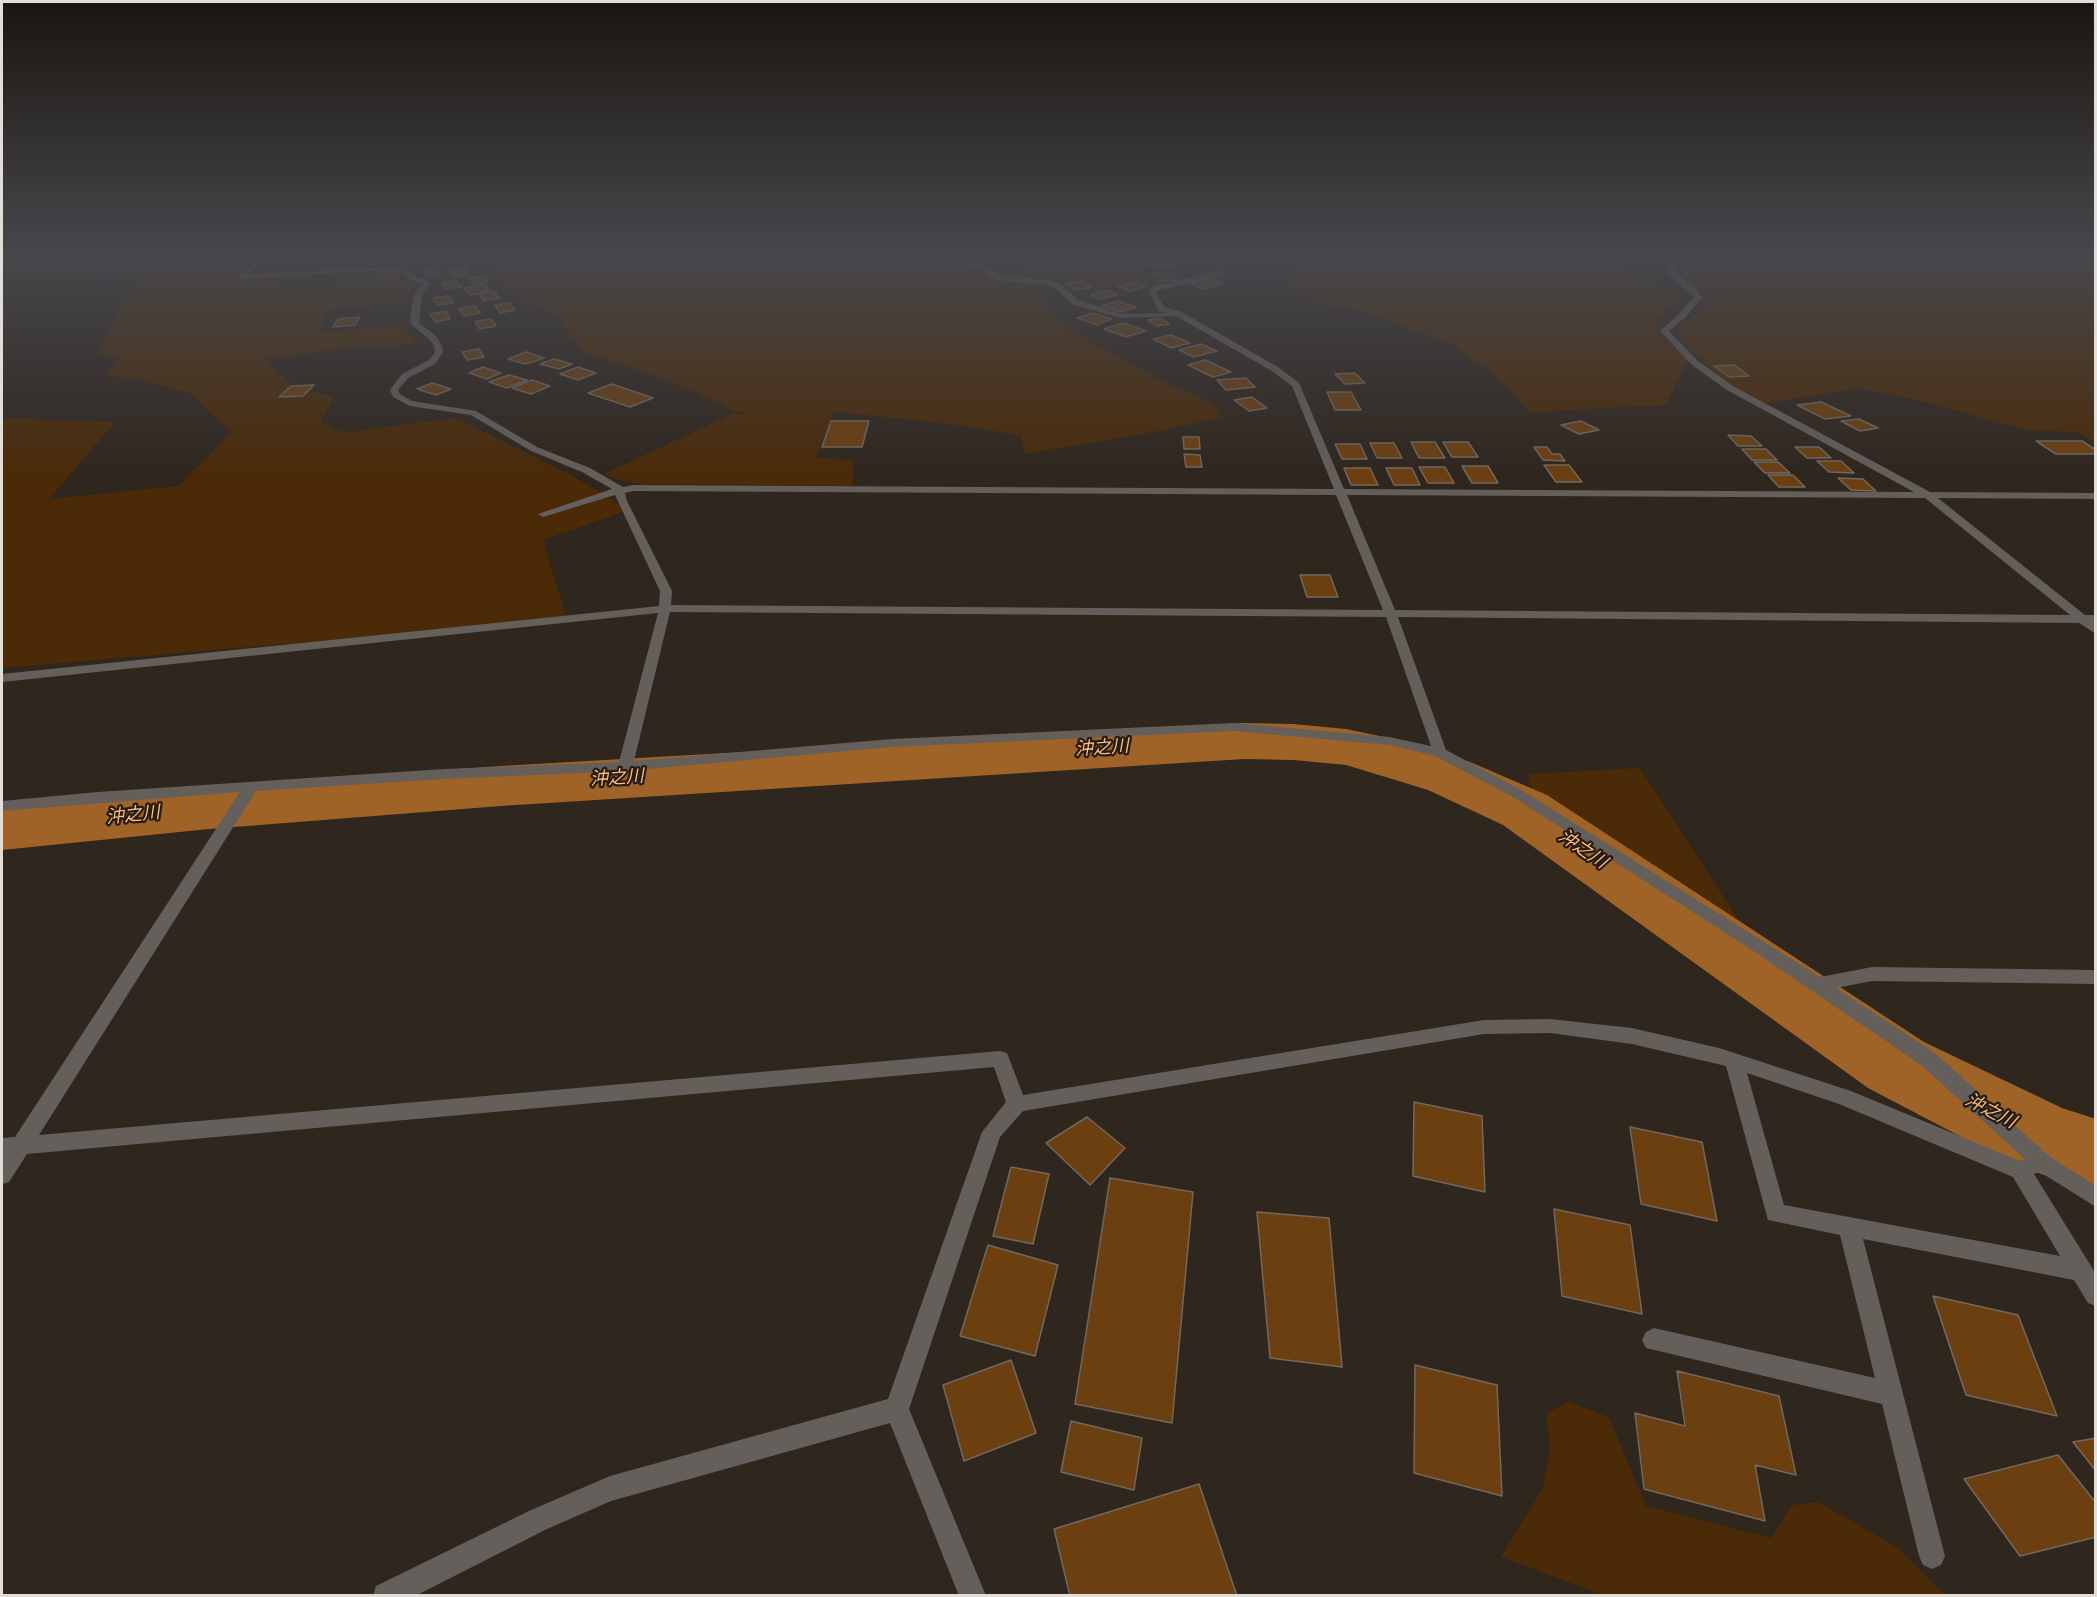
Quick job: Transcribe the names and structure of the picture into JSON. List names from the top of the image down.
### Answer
{
  "water": ["沖之川"]
}
